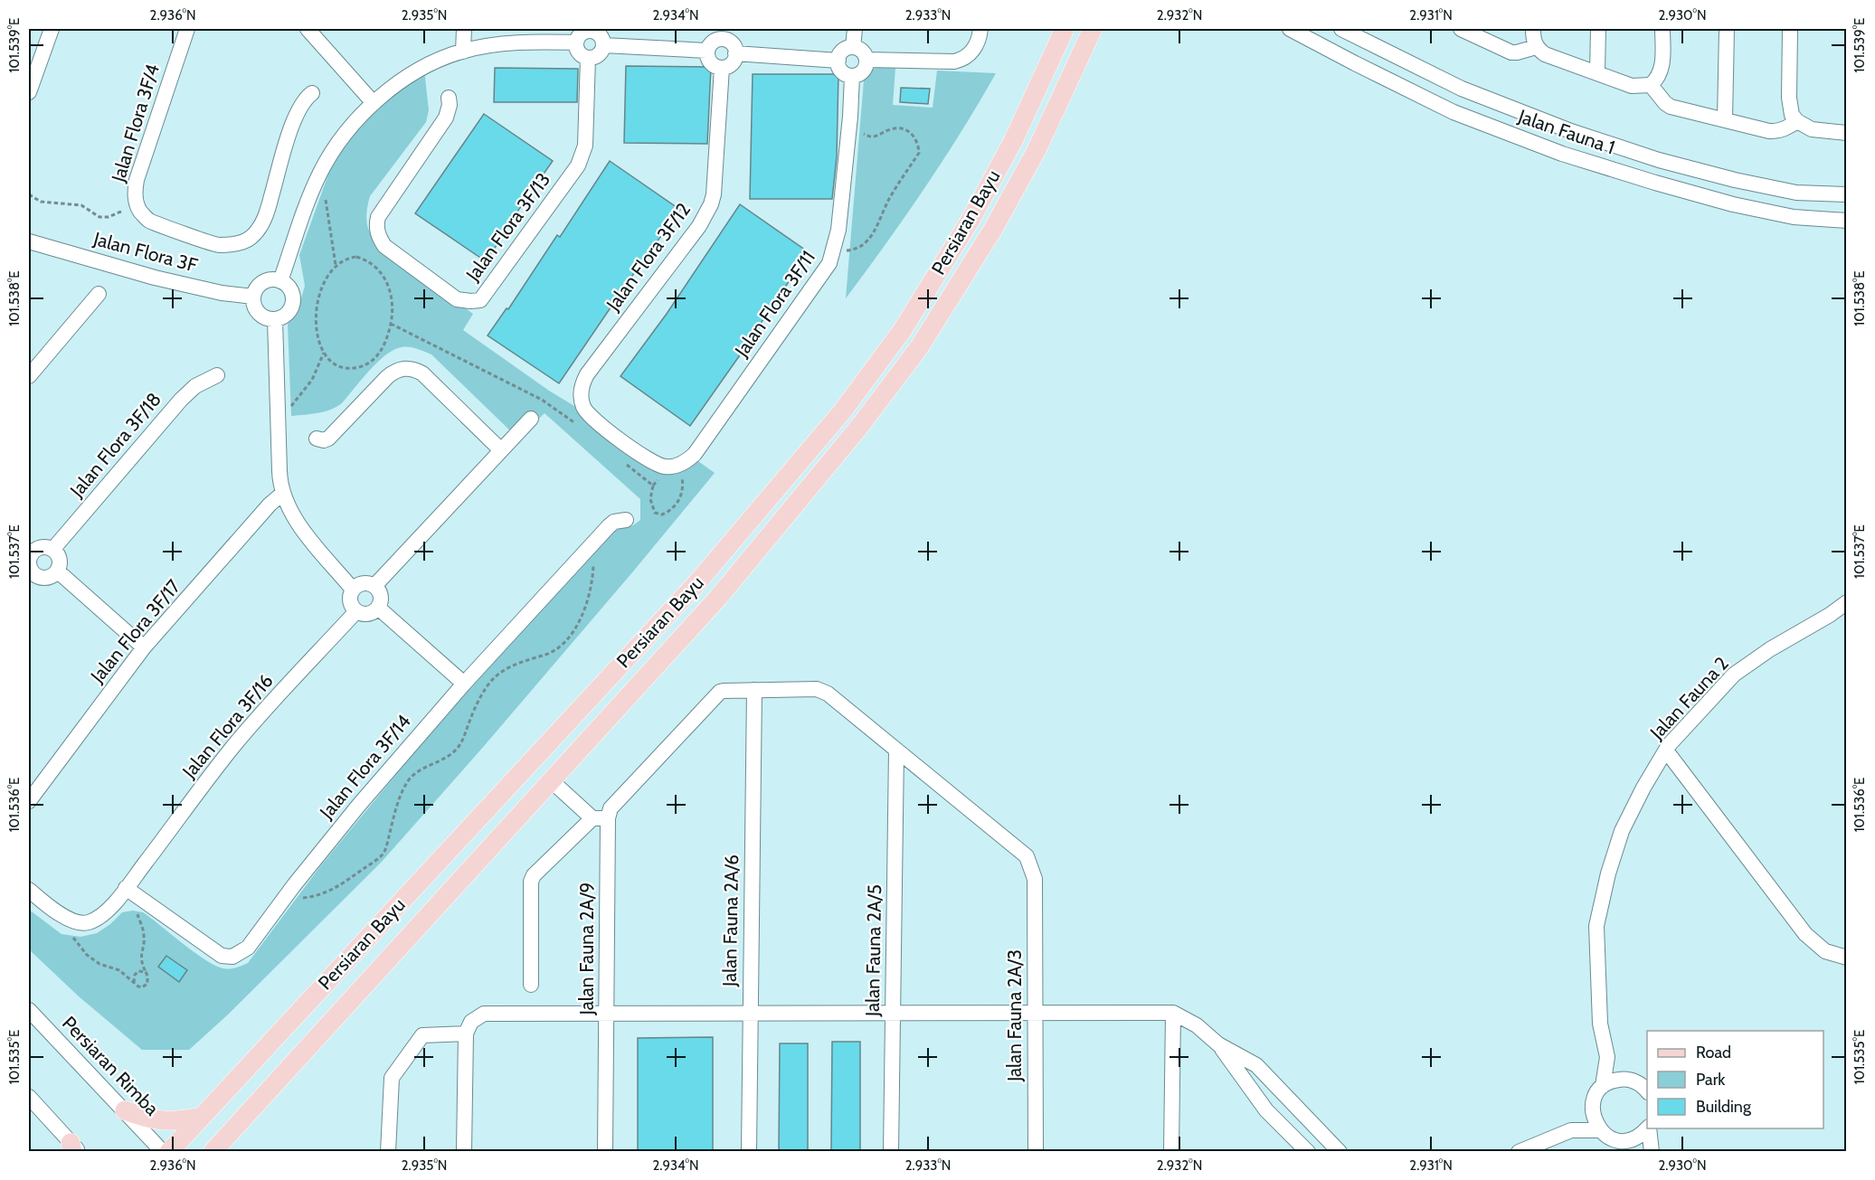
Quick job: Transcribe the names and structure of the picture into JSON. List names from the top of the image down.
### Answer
{
  "streets": {
    "main road": ["Persiaran Bayu"],
    "street": [
      "Jalan Flora 3F/4",
      "Jalan Fauna 1",
      "Jalan Flora 3F/13",
      "Jalan Flora 3F",
      "Jalan Flora 3F/12",
      "Jalan Flora 3F/11",
      "Jalan Flora 3F/18",
      "Jalan Flora 3F/17",
      "Jalan Fauna 2",
      "Jalan Flora 3F/16",
      "Jalan Flora 3F/14",
      "Jalan Fauna 2A/6",
      "Jalan Fauna 2A/9",
      "Jalan Fauna 2A/5",
      "Jalan Fauna 2A/3",
      "Persiaran Rimba"
    ]
  },
  "crossings": [
    ["Jalan Flora 3F/12", "Jalan Flora 3F/11"],
    ["Jalan Flora 3F/16", "Jalan Flora 3F/14"],
    ["Jalan Fauna 2A/5", "Jalan Fauna 2A/3"]
  ],
  "legend": ["Road", "Park", "Building"],
  "coordinates": [
    "2.936°N",
    "2.935°N",
    "2.934°N",
    "2.933°N",
    "2.932°N",
    "2.931°N",
    "2.930°N",
    "101.539°E",
    "101.538°E",
    "101.537°E",
    "101.536°E",
    "101.535°E"
  ]
}
